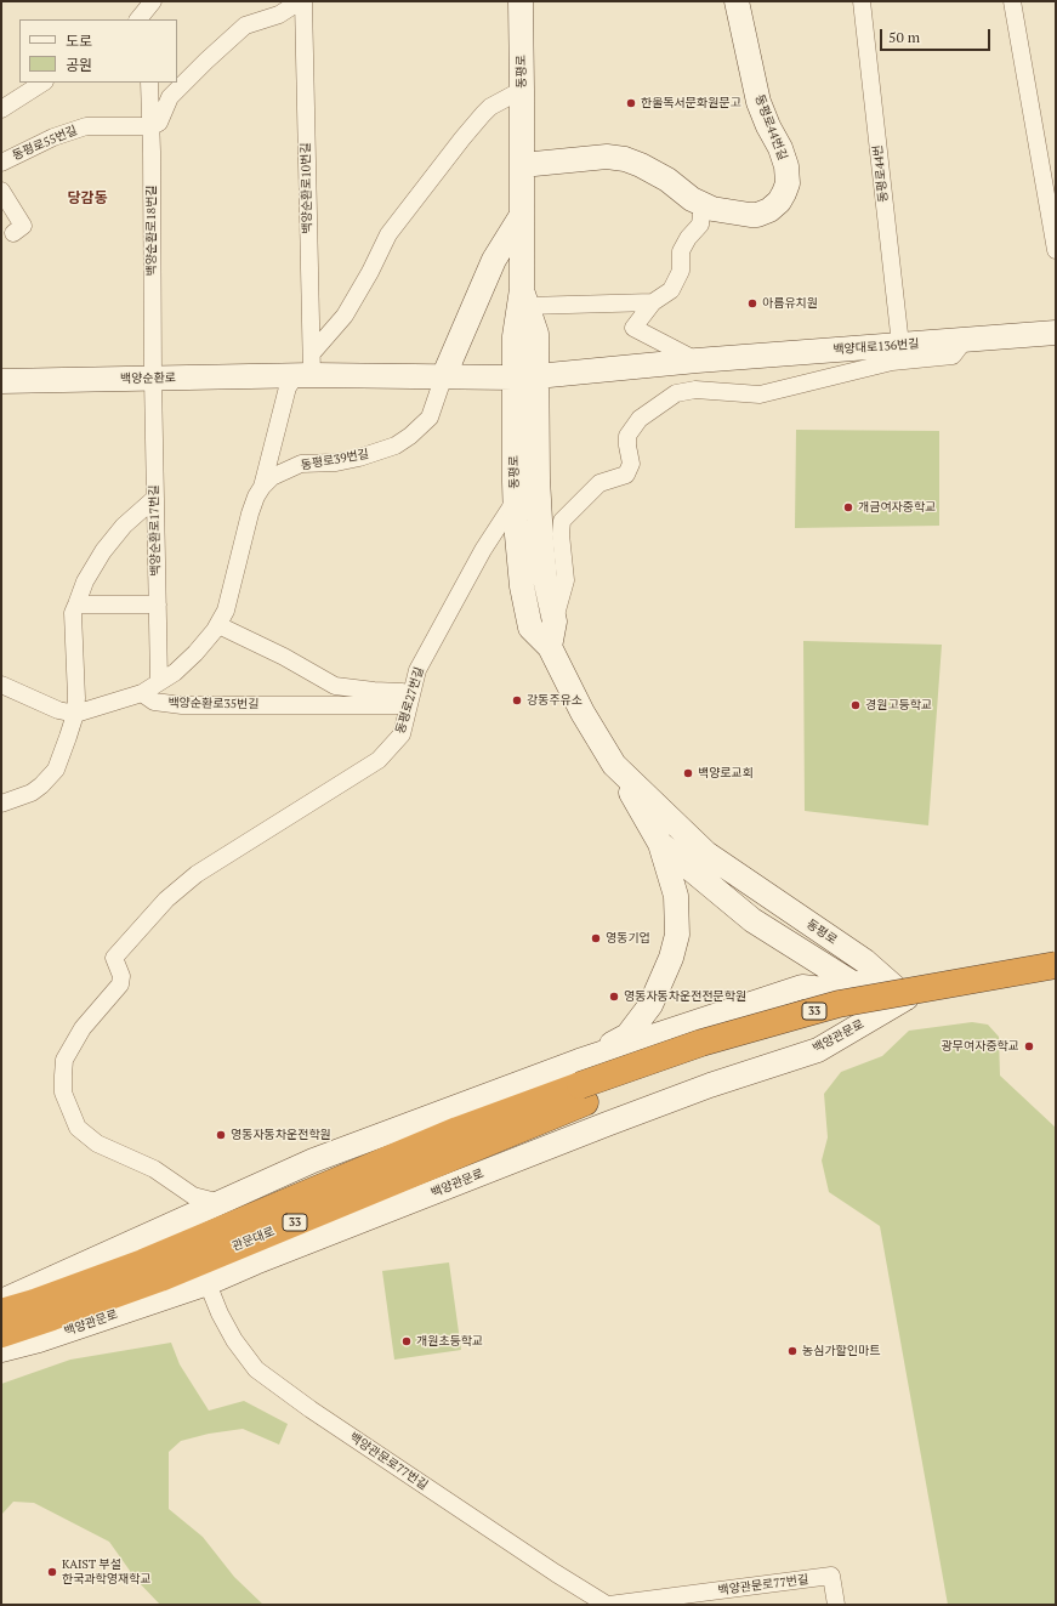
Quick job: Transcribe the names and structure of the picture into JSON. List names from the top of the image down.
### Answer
{
  "streets": {
    "highway": ["33", "관문대로"],
    "main road": [
      "동평로",
      "동평로44번길",
      "백양대로136번길",
      "백양순환로",
      "동평로39번길",
      "백양관문로"
    ],
    "street": [
      "동평로55번길",
      "동평로44번",
      "백양순환로10번길",
      "백양순환로18번길",
      "백양순환로17번길",
      "동평로27번길",
      "백양순환로35번길",
      "백양관문로77번길"
    ]
  },
  "crossings": [
    ["동평로", "동평로44번길"],
    ["동평로", "백양대로136번길"],
    ["동평로", "백양순환로"],
    ["동평로", "동평로39번길"],
    ["동평로", "동평로27번길"],
    ["동평로", "백양관문로"],
    ["동평로55번길", "백양순환로18번길"],
    ["동평로44번", "백양대로136번길"],
    ["백양순환로10번길", "백양순환로"],
    ["백양순환로18번길", "백양순환로"],
    ["백양순환로18번길", "백양순환로17번길"],
    ["백양대로136번길", "백양순환로"],
    ["백양순환로", "동평로39번길"],
    ["백양순환로", "백양순환로17번길"],
    ["동평로39번길", "백양순환로17번길"],
    ["동평로39번길", "백양순환로35번길"],
    ["동평로27번길", "백양순환로35번길"],
    ["동평로27번길", "백양관문로"],
    ["33", "백양관문로"],
    ["33", "관문대로"],
    ["백양관문로", "관문대로"],
    ["백양관문로", "백양관문로77번길"]
  ],
  "districts": ["당감동"],
  "places": [
    "한울독서문화원문고",
    "아름유치원",
    "개금여자중학교",
    "강동주유소",
    "경원고등학교",
    "백양로교회",
    "영동기업",
    "영동자동차운전전문학원",
    "광무여자중학교",
    "영동자동차운전학원",
    "개원초등학교",
    "농심가할인마트",
    "KAIST 부설 한국과학영재학교"
  ],
  "legend": ["도로", "공원"],
  "scale_bar": "50 m"
}
